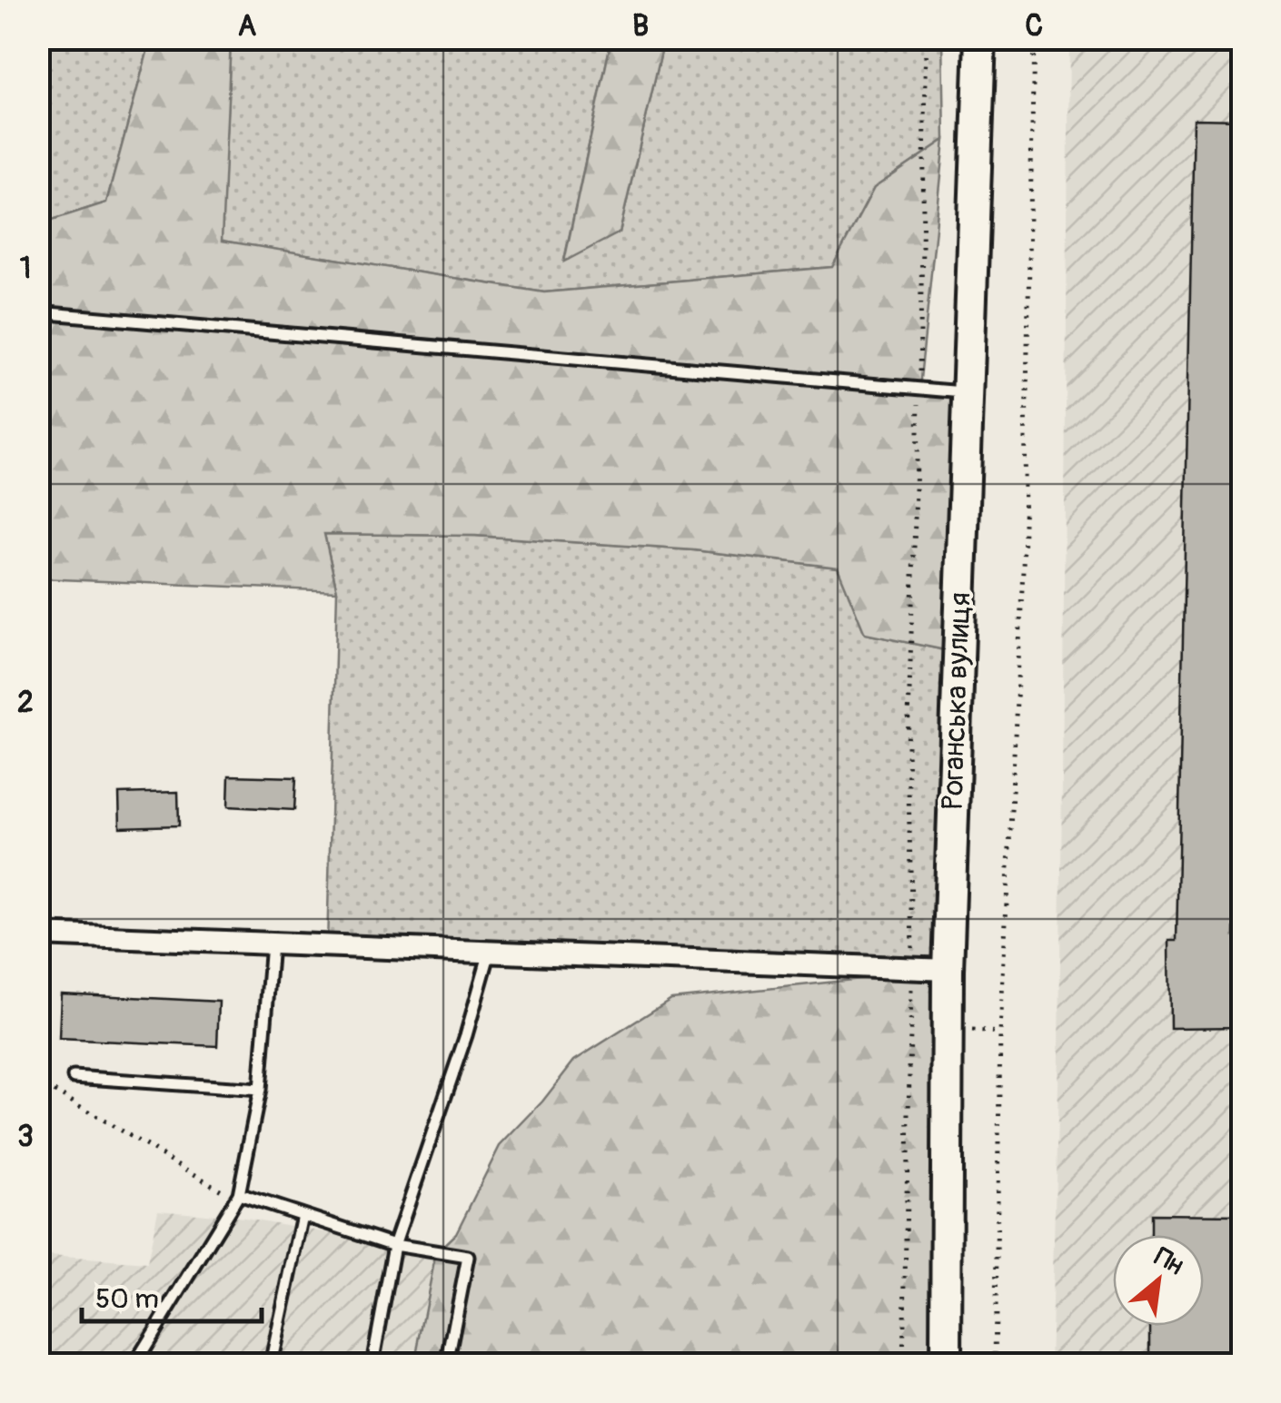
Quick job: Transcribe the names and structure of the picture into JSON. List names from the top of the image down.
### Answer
{
  "streets": {
    "main road": ["Роганська вулиця"]
  },
  "scale_bar": "50 m",
  "north": "top right",
  "grid": {
    "columns": ["A", "B", "C"],
    "rows": ["1", "2", "3"]
  }
}
